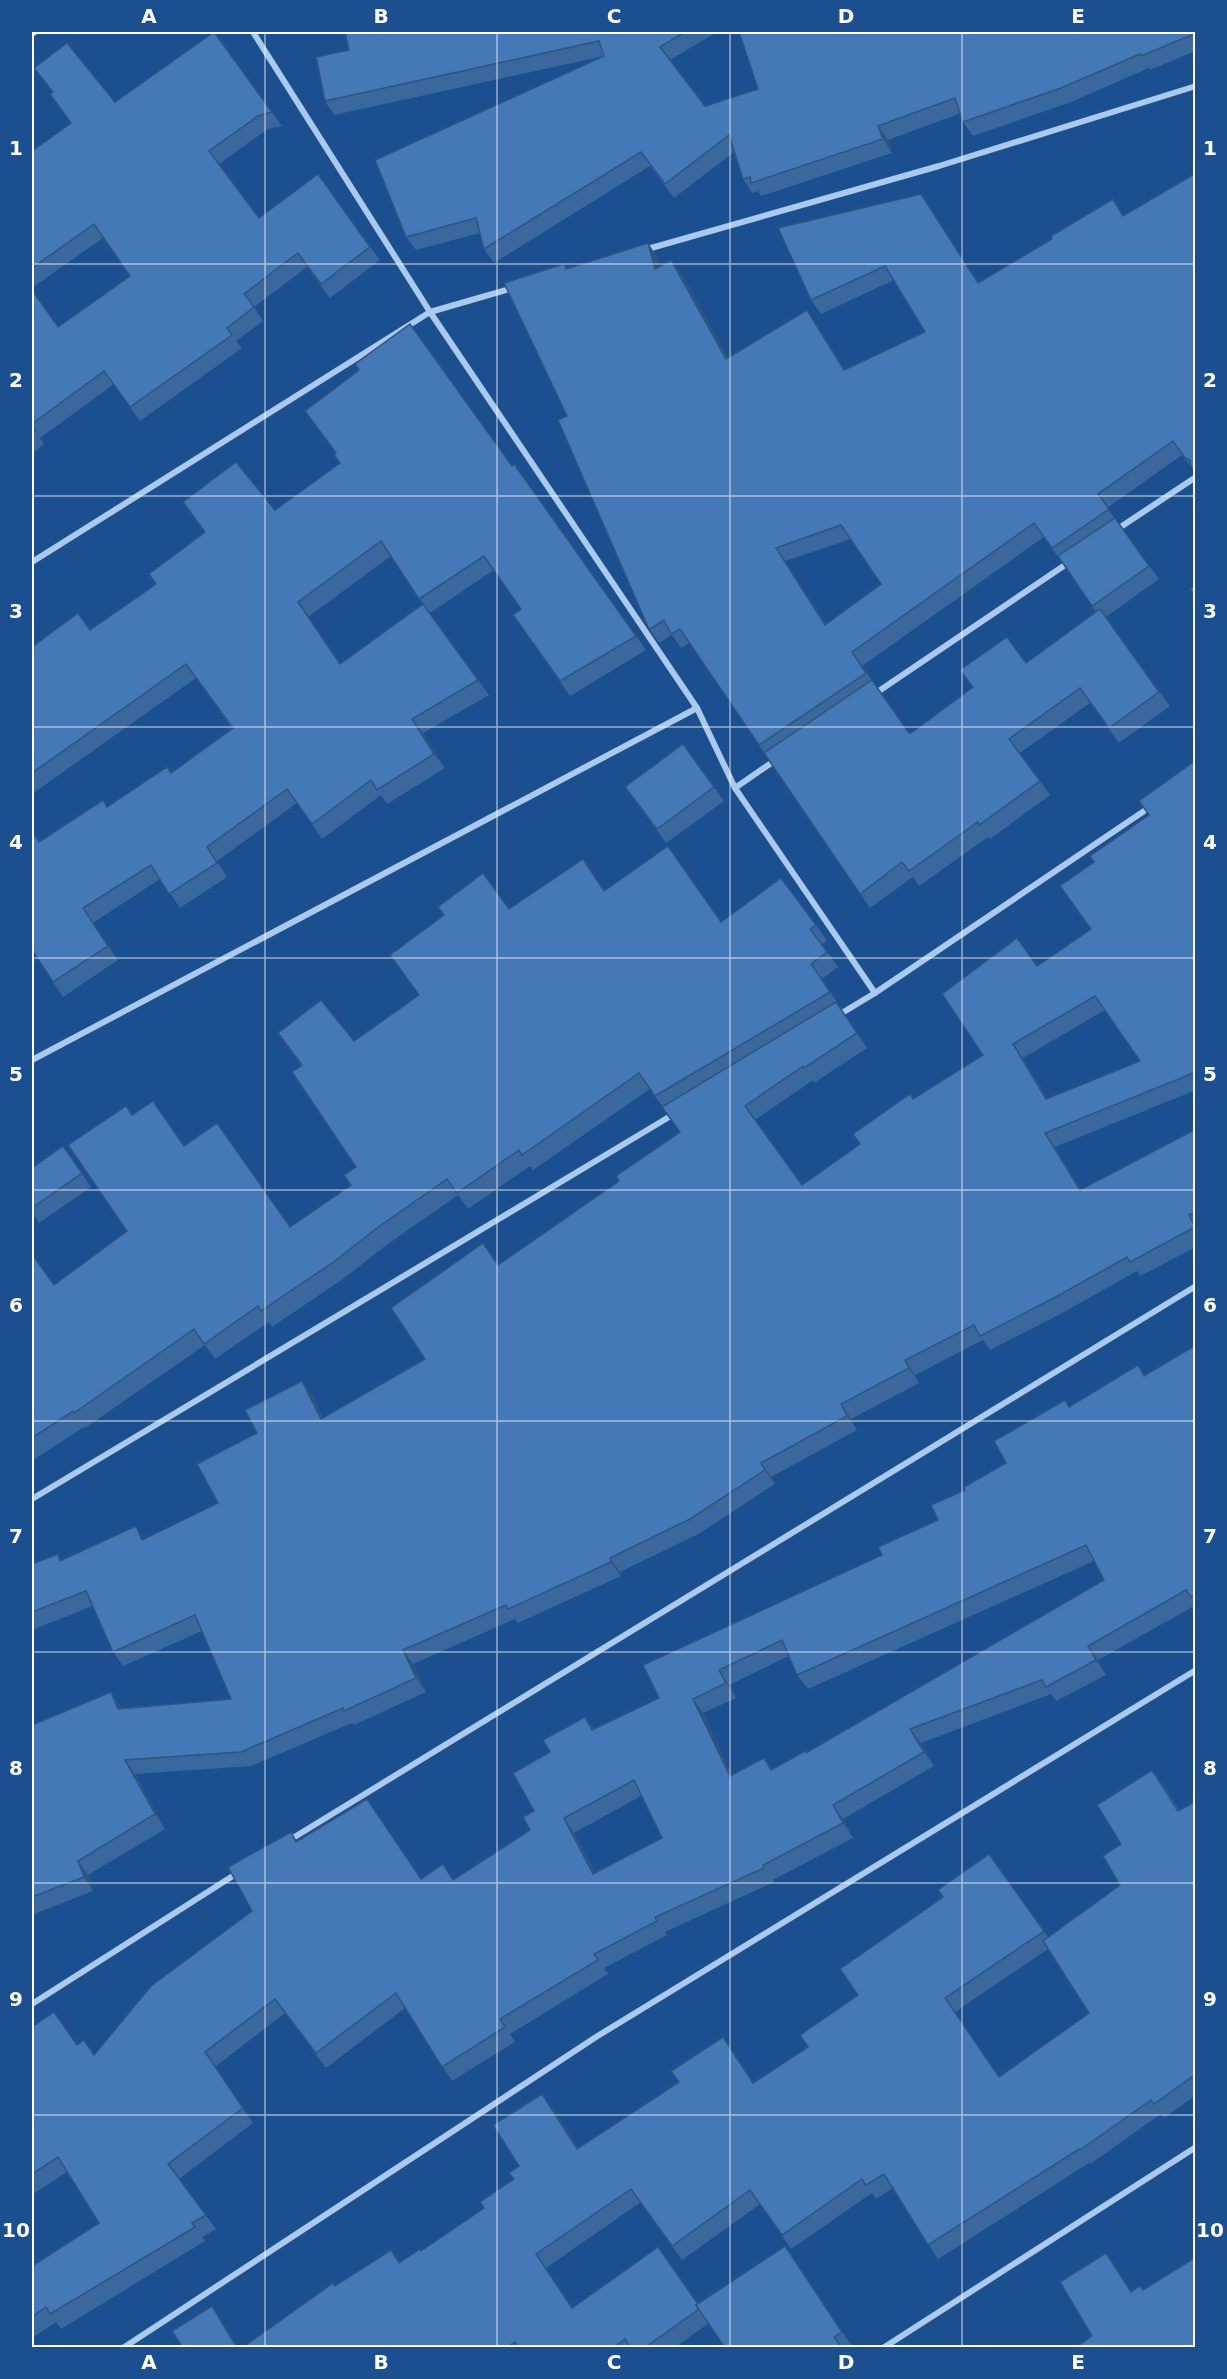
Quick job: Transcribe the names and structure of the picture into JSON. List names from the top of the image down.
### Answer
{
  "grid": {
    "columns": [
      "A",
      "B",
      "C",
      "D",
      "E"
    ],
    "rows": [
      "1",
      "2",
      "3",
      "4",
      "5",
      "6",
      "7",
      "8",
      "9",
      "10"
    ]
  }
}
